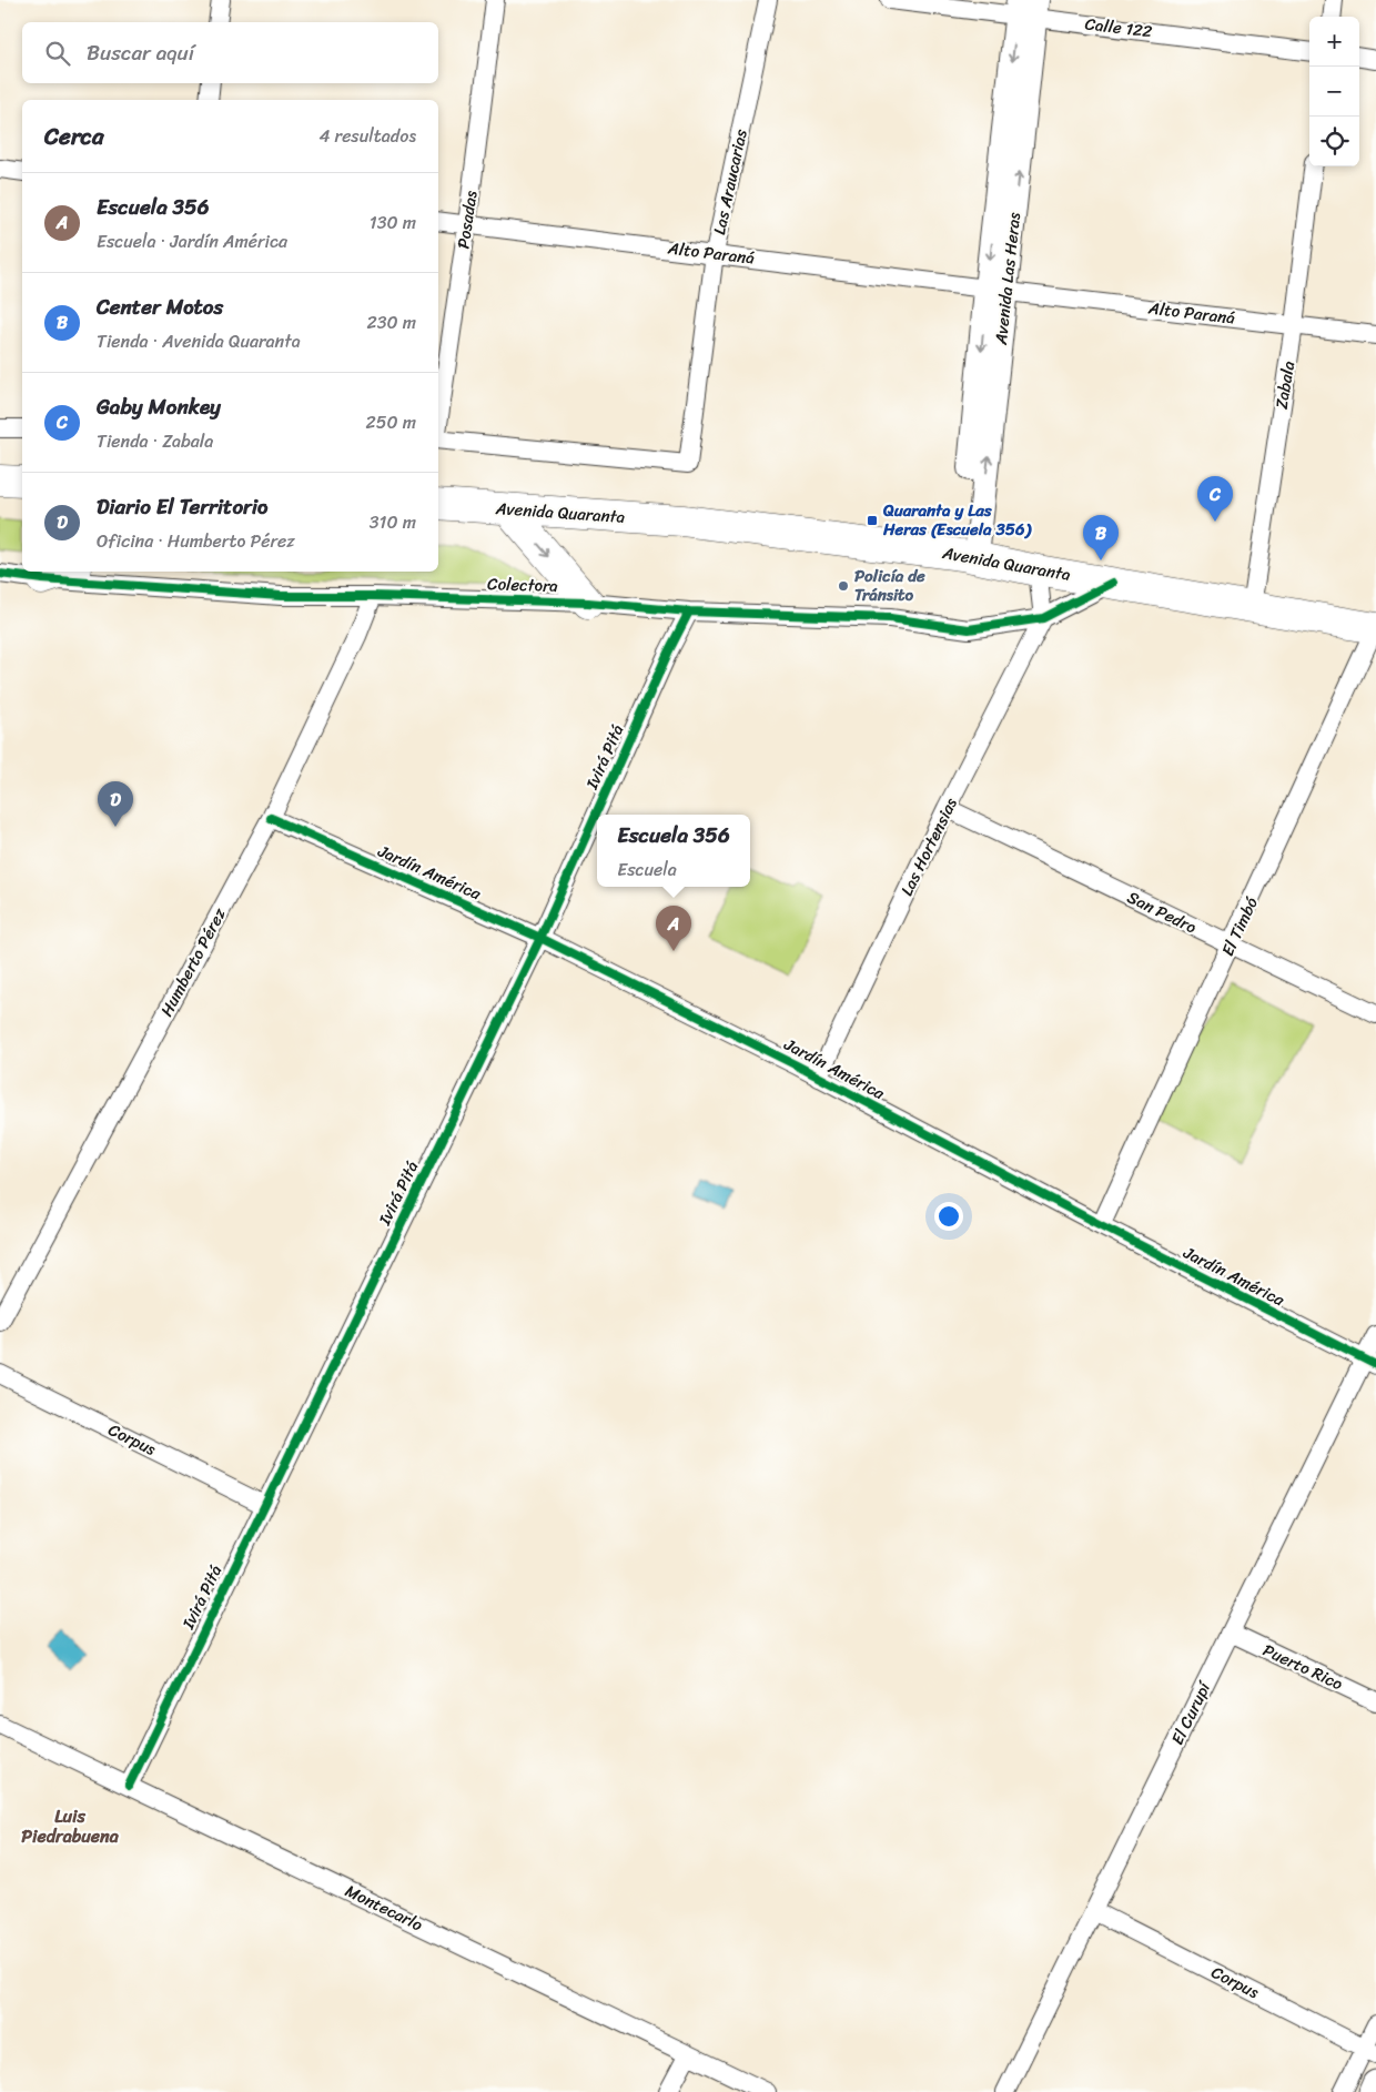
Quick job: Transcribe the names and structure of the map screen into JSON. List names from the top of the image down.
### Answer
{
  "streets": {
    "highway": ["Avenida Quaranta"],
    "main road": ["Avenida Las Heras"],
    "street": [
      "Calle 122",
      "Las Araucarias",
      "Posadas",
      "Alto Paraná",
      "Zabala",
      "Colectora",
      "Ivirá Pitá",
      "Las Hortensias",
      "Jardín América",
      "San Pedro",
      "El Timbó",
      "Humberto Pérez",
      "Corpus",
      "Puerto Rico",
      "El Curupí",
      "Montecarlo"
    ]
  },
  "crossings": [
    ["Calle 122", "Avenida Las Heras"],
    ["Las Araucarias", "Alto Paraná"],
    ["Posadas", "Alto Paraná"],
    ["Alto Paraná", "Avenida Las Heras"],
    ["Alto Paraná", "Zabala"],
    ["Avenida Las Heras", "Avenida Quaranta"],
    ["Zabala", "Avenida Quaranta"],
    ["Avenida Quaranta", "El Timbó"],
    ["Colectora", "Ivirá Pitá"],
    ["Colectora", "Las Hortensias"],
    ["Colectora", "Humberto Pérez"],
    ["Ivirá Pitá", "Jardín América"],
    ["Ivirá Pitá", "Corpus"],
    ["Ivirá Pitá", "Montecarlo"],
    ["Las Hortensias", "Jardín América"],
    ["Las Hortensias", "San Pedro"],
    ["Jardín América", "El Timbó"],
    ["Jardín América", "Humberto Pérez"],
    ["Jardín América", "El Curupí"],
    ["San Pedro", "El Timbó"],
    ["Corpus", "El Curupí"],
    ["Puerto Rico", "El Curupí"]
  ],
  "districts": ["Luis Piedrabuena"],
  "places": {
    "transit": ["Quaranta y Las Heras (Escuela 356)"],
    "other": ["Policía de Tránsito"]
  },
  "page": {
    "map_buttons": ["+", "−"],
    "search": "Buscar aquí",
    "heading": ["Cerca", "4 resultados"],
    "list": [
      {
        "mark": "A",
        "name": "Escuela 356",
        "note": "Escuela · Jardín América",
        "value": "130 m"
      },
      {
        "mark": "B",
        "name": "Center Motos",
        "note": "Tienda · Avenida Quaranta",
        "value": "230 m"
      },
      {
        "mark": "C",
        "name": "Gaby Monkey",
        "note": "Tienda · Zabala",
        "value": "250 m"
      },
      {
        "mark": "D",
        "name": "Diario El Territorio",
        "note": "Oficina · Humberto Pérez",
        "value": "310 m"
      }
    ],
    "pins": [
      "C",
      "B",
      "D",
      "A"
    ],
    "popup": ["Escuela 356", "Escuela"]
  }
}
